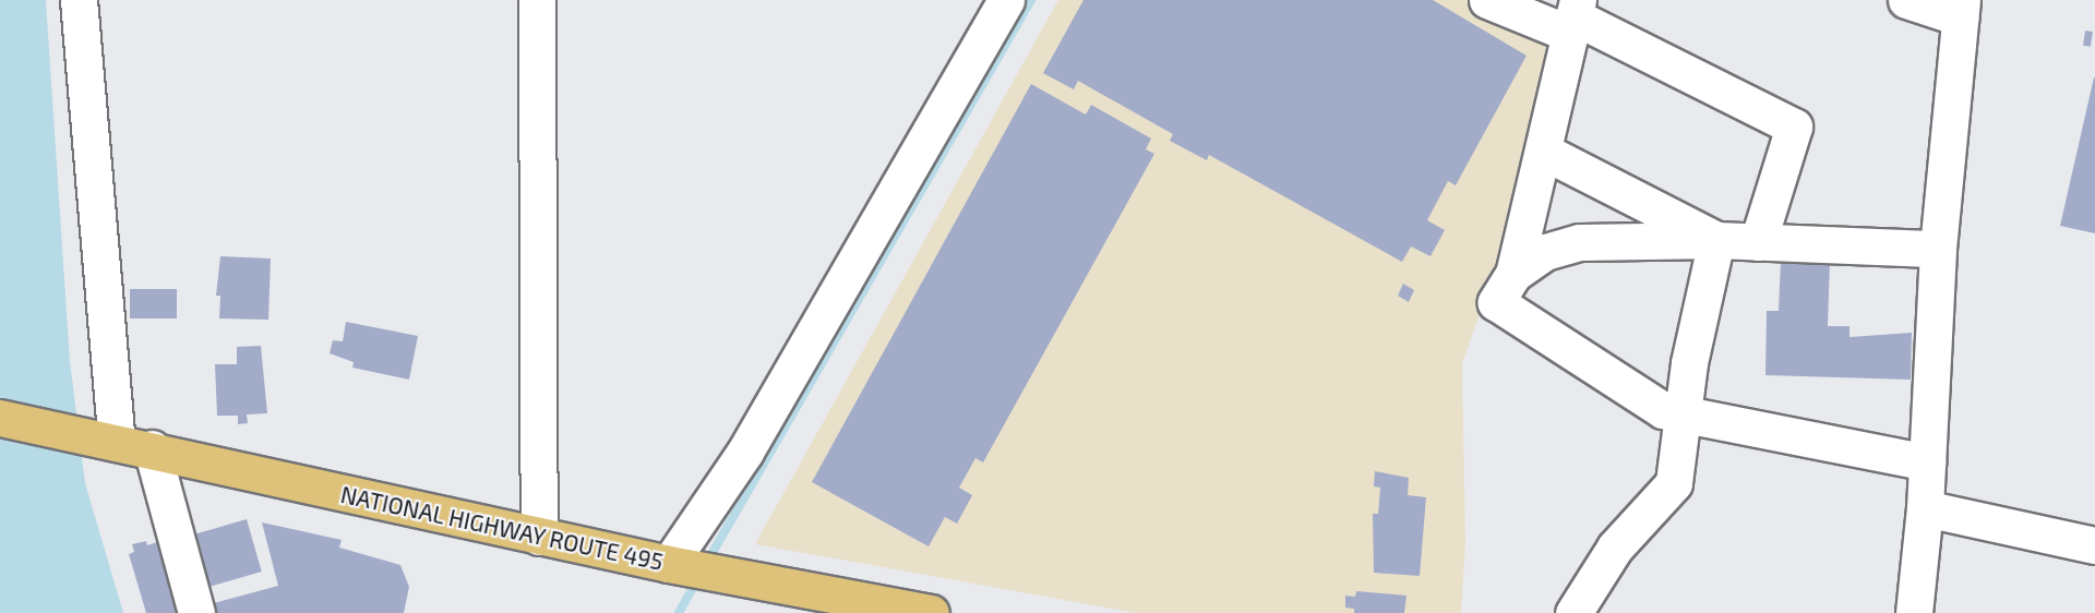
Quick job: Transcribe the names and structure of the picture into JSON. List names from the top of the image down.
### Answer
{
  "streets": {
    "highway": ["NATIONAL HIGHWAY ROUTE 495"]
  }
}
